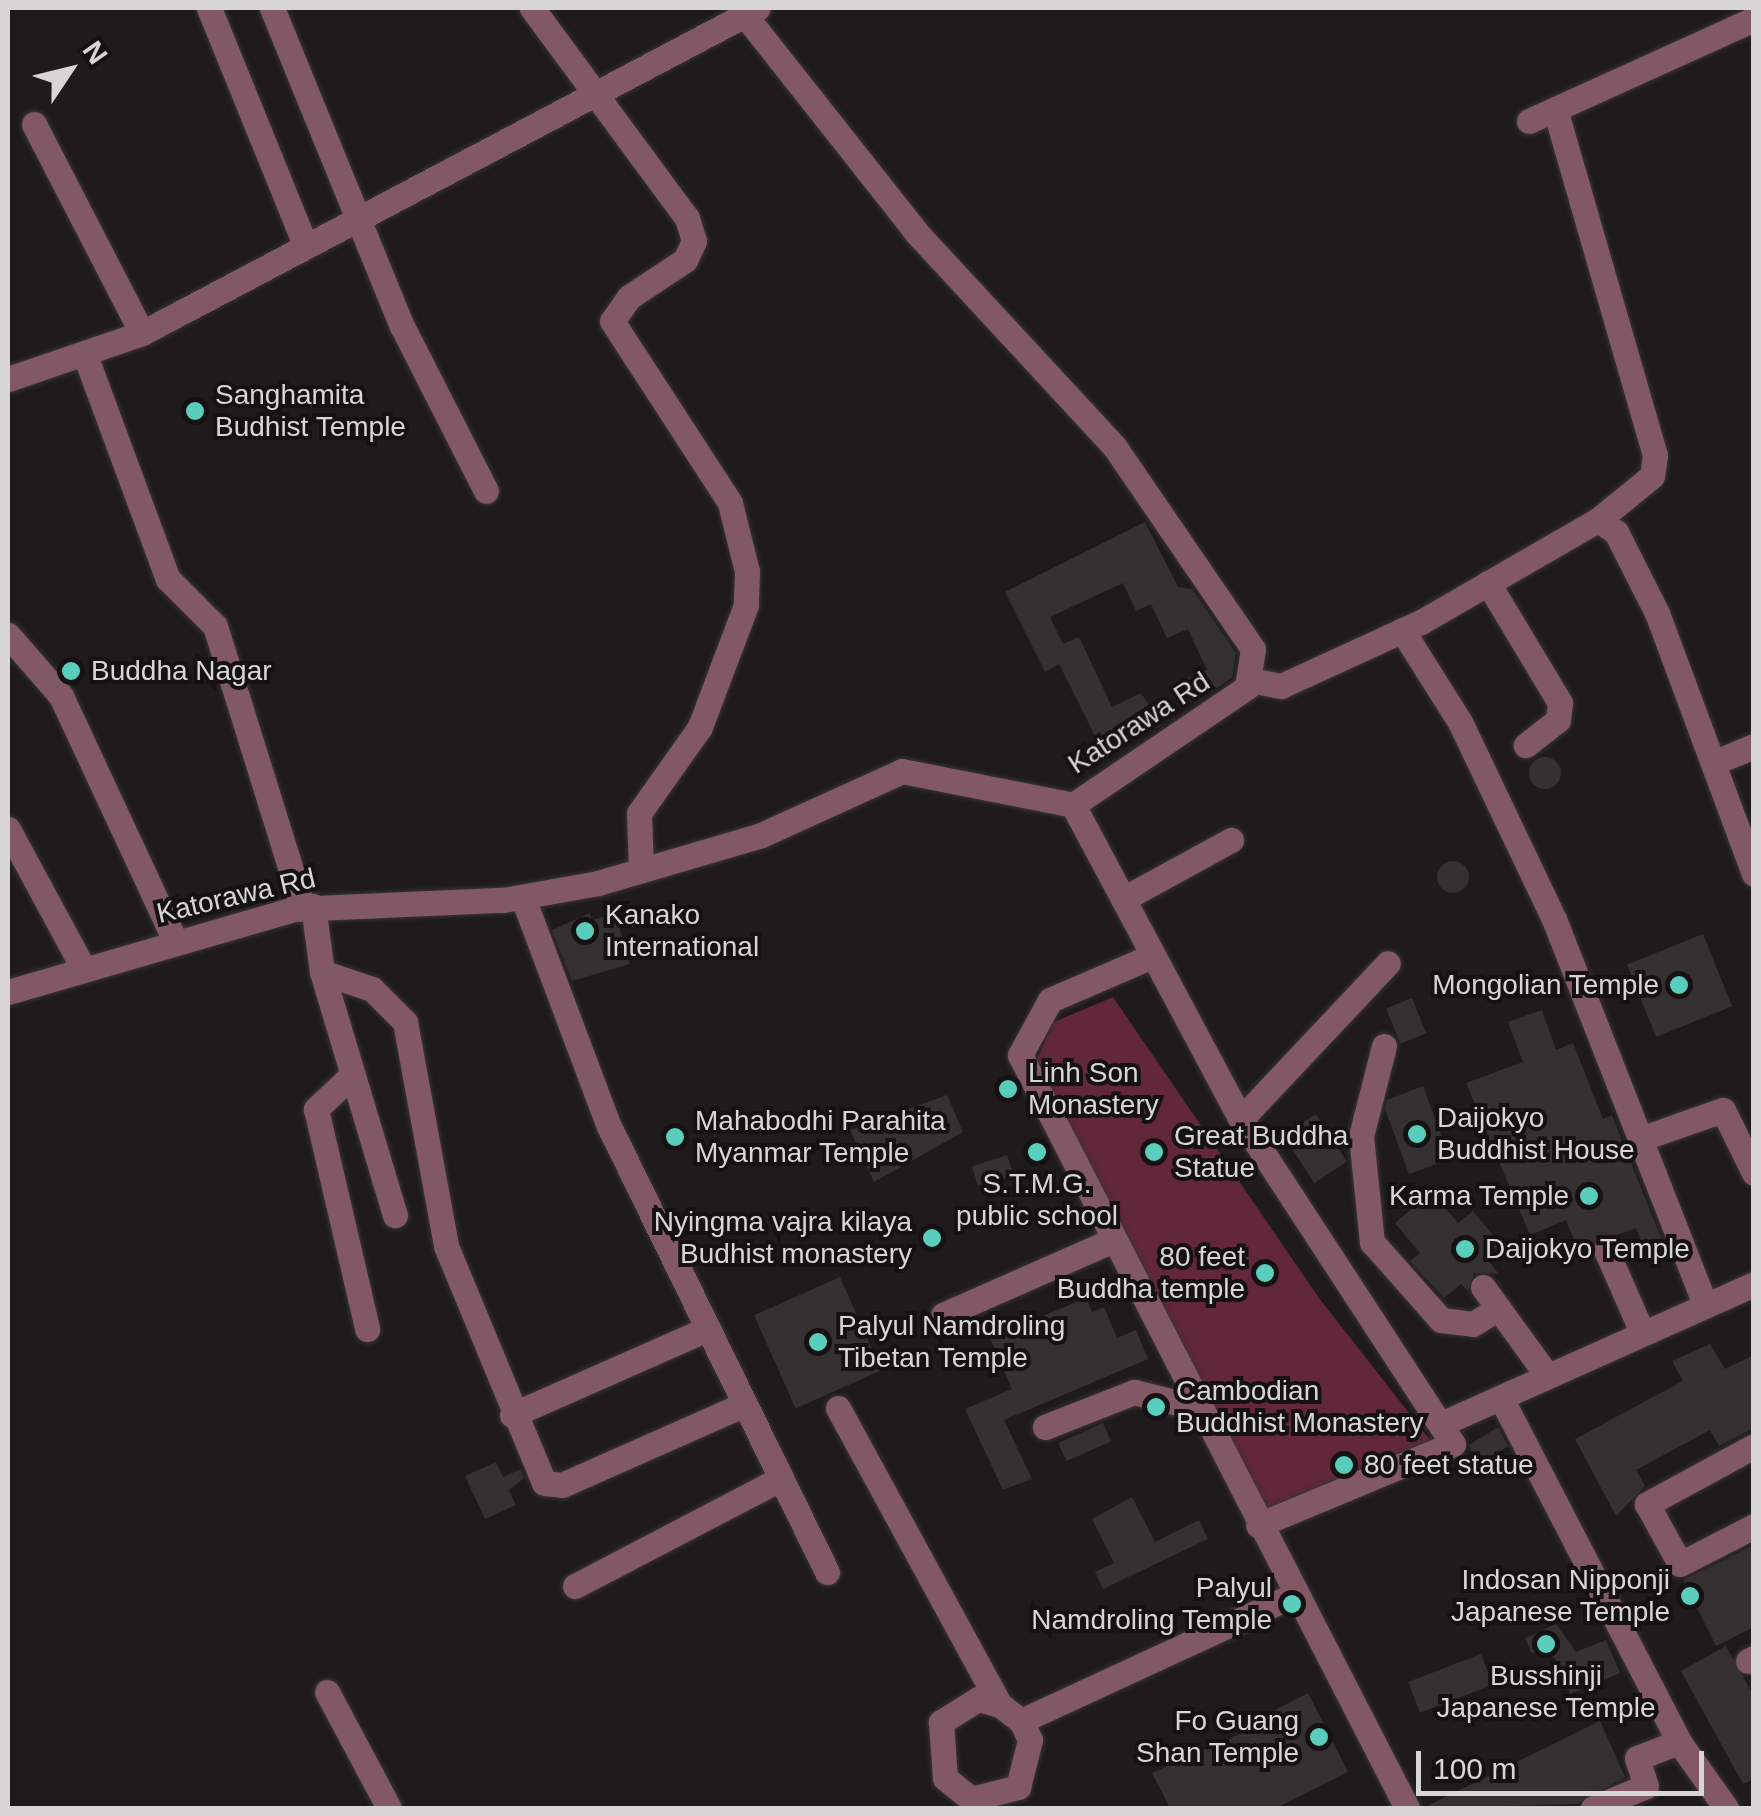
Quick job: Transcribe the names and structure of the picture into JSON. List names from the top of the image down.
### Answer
{
  "streets": {
    "street": ["Katorawa Rd"]
  },
  "places": [
    "Sanghamita Budhist Temple",
    "Buddha Nagar",
    "Kanako International",
    "Mongolian Temple",
    "Linh Son Monastery",
    "Daijokyo Buddhist House",
    "Mahabodhi Parahita Myanmar Temple",
    "S.T.M.G. public school",
    "Great Buddha Statue",
    "Karma Temple",
    "Nyingma vajra kilaya Budhist monastery",
    "Daijokyo Temple",
    "80 feet Buddha temple",
    "Palyul Namdroling Tibetan Temple",
    "Cambodian Buddhist Monastery",
    "80 feet statue",
    "Indosan Nipponji Japanese Temple",
    "Palyul Namdroling Temple",
    "Busshinji Japanese Temple",
    "Fo Guang Shan Temple"
  ],
  "scale_bar": "100 m",
  "north": "top right"
}
